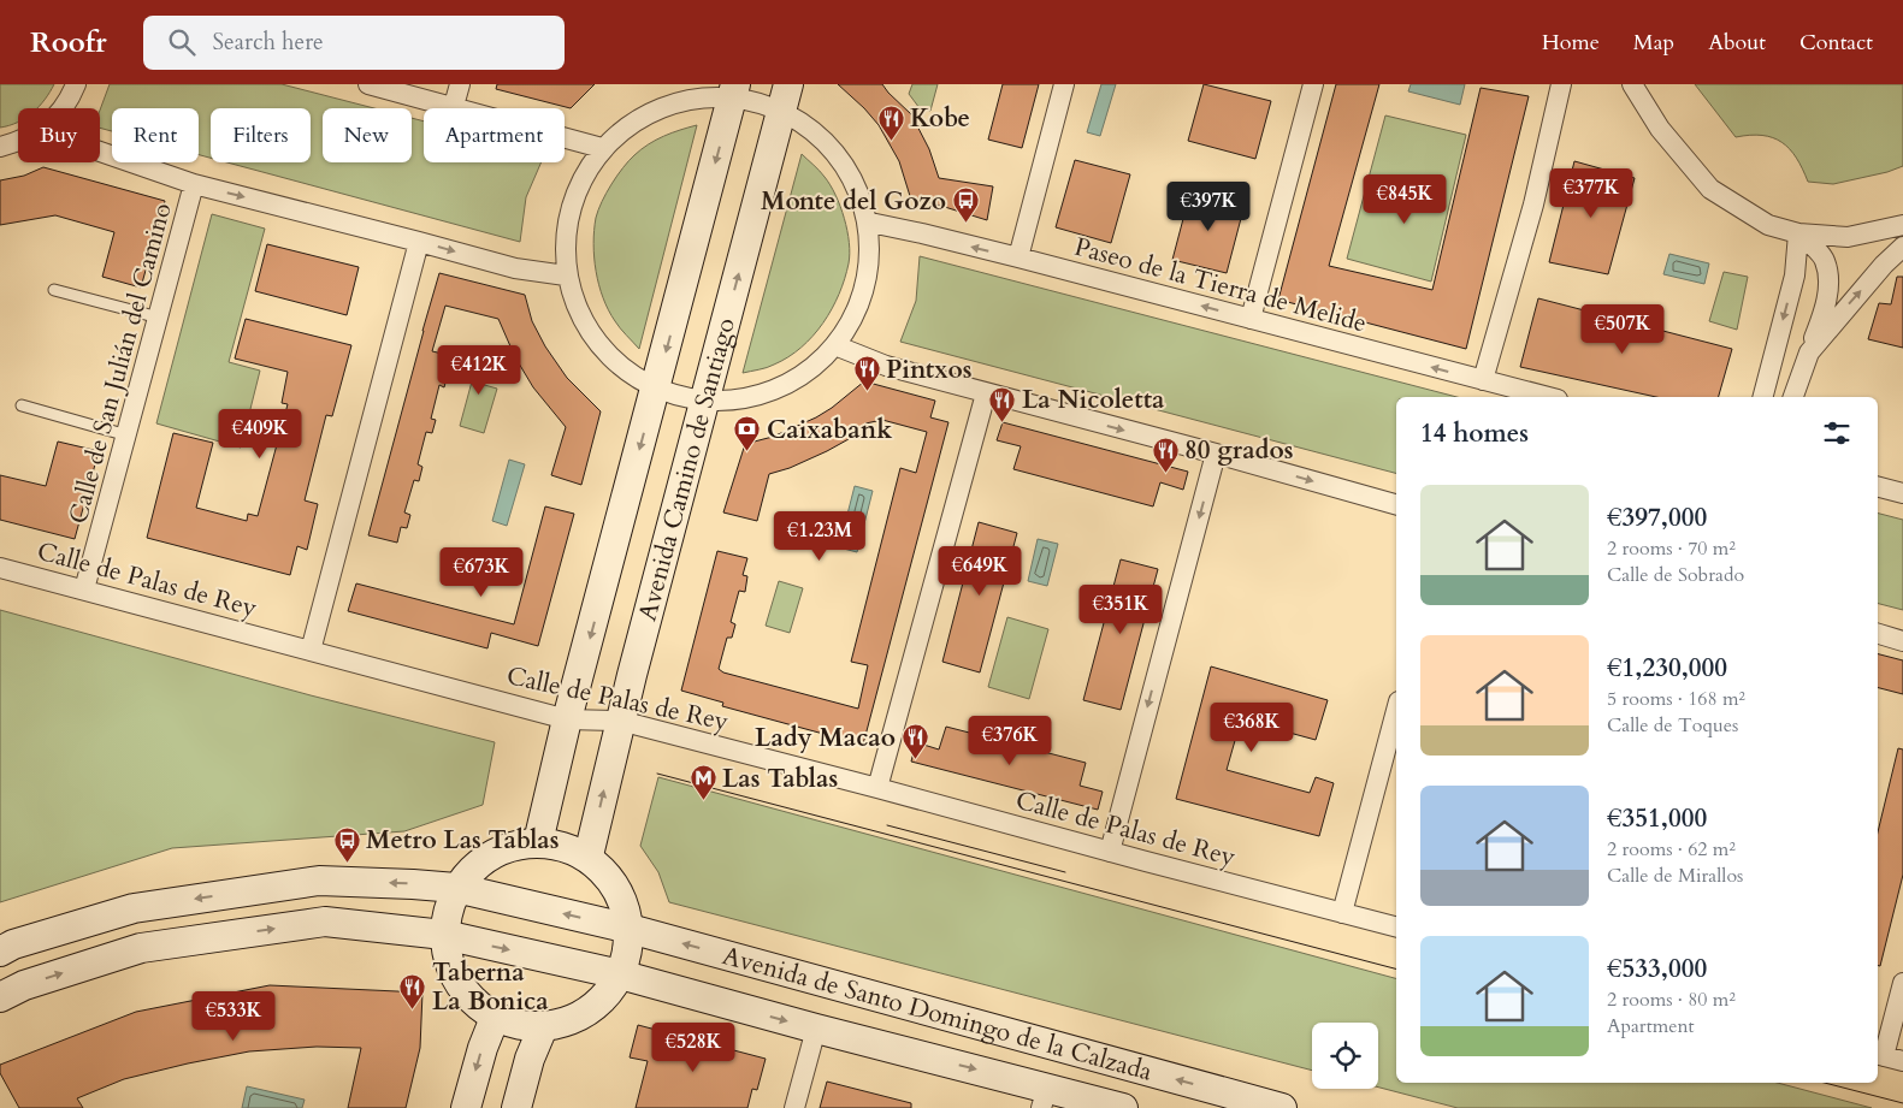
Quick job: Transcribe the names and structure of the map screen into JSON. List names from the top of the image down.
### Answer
{
  "streets": {
    "street": [
      "Paseo de la Tierra de Melide",
      "Calle de San Julián del Camino",
      "Avenida Camino de Santiago",
      "Calle de Palas de Rey",
      "Avenida de Santo Domingo de la Calzada"
    ]
  },
  "crossings": [
    ["Calle de San Julián del Camino", "Calle de Palas de Rey"],
    ["Avenida Camino de Santiago", "Calle de Palas de Rey"]
  ],
  "places": {
    "restaurant": [
      "Kobe",
      "Pintxos",
      "La Nicoletta",
      "80 grados",
      "Lady Macao",
      "Taberna La Bonica"
    ],
    "bus stop": ["Monte del Gozo", "Metro Las Tablas"],
    "bank": ["Caixabank"],
    "metro station": ["Las Tablas"]
  },
  "page": {
    "header": "Roofr",
    "search": "Search here",
    "nav": [
      "Home",
      "Map",
      "About",
      "Contact"
    ],
    "chip": [
      "Buy",
      "Rent",
      "Filters",
      "New",
      "Apartment"
    ],
    "price": [
      "€377K",
      "€845K",
      "€397K",
      "€507K",
      "€412K",
      "€409K",
      "€1.23M",
      "€649K",
      "€673K",
      "€351K",
      "€368K",
      "€376K",
      "€533K",
      "€528K"
    ],
    "heading": "14 homes",
    "list": [
      {
        "name": "€397,000",
        "note": "2 rooms · 70 m² · Calle de Sobrado"
      },
      {
        "name": "€1,230,000",
        "note": "5 rooms · 168 m² · Calle de Toques"
      },
      {
        "name": "€351,000",
        "note": "2 rooms · 62 m² · Calle de Mirallos"
      },
      {
        "name": "€533,000",
        "note": "2 rooms · 80 m² · Apartment"
      }
    ]
  }
}
